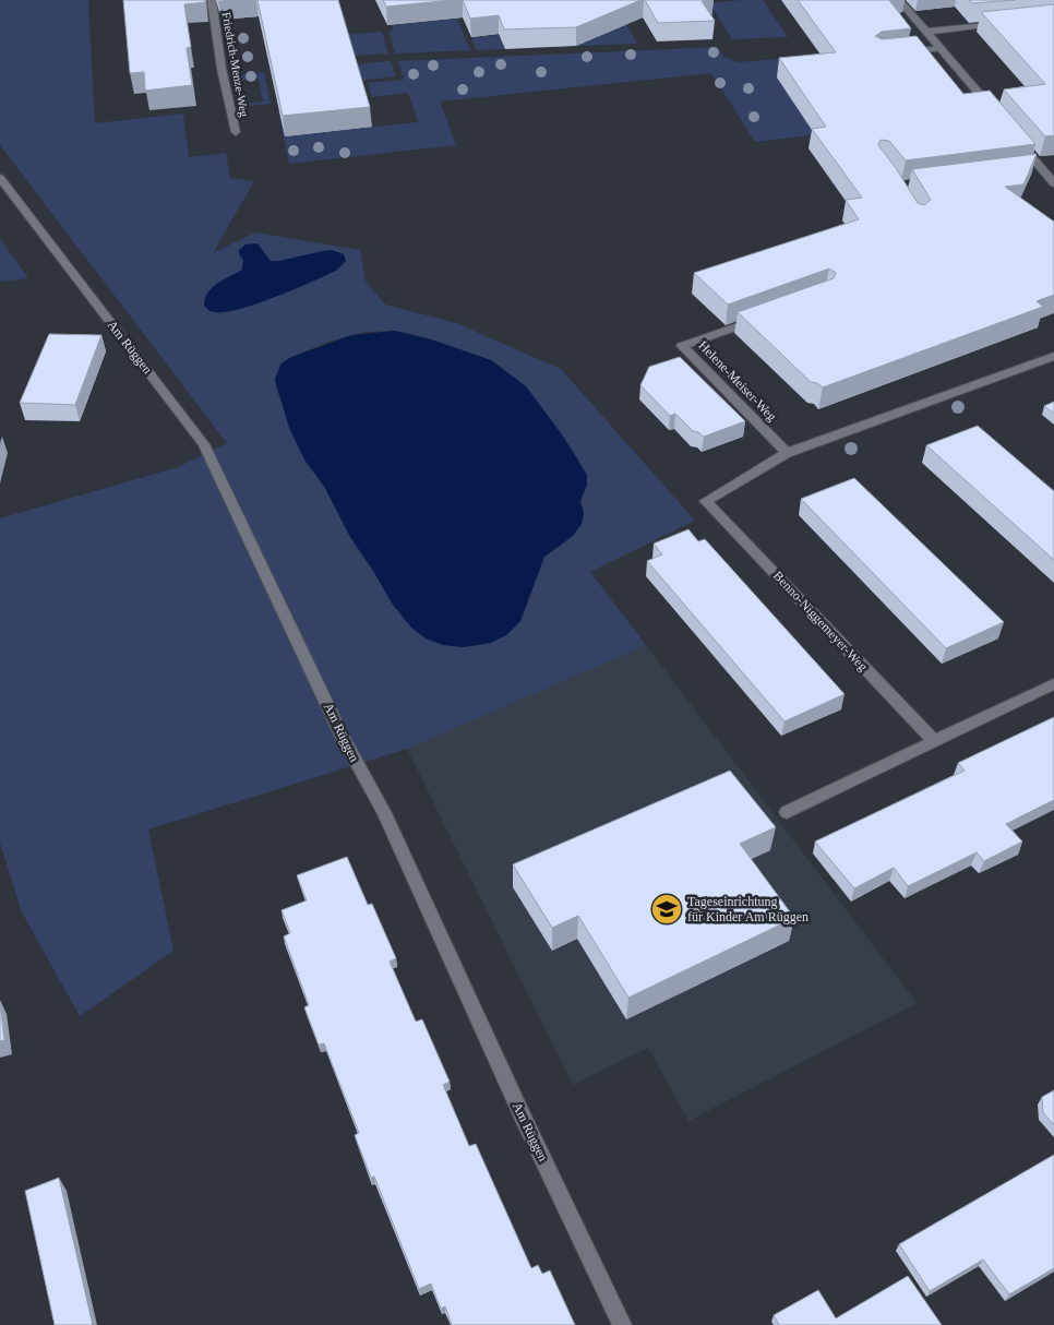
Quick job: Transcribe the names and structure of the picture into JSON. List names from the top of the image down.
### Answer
{
  "streets": {
    "street": [
      "Friedrich-Menze-Weg",
      "Am Rüggen",
      "Helene-Meiser-Weg",
      "Benno-Niggemeyer-Weg"
    ]
  },
  "crossings": [
    ["Helene-Meiser-Weg", "Benno-Niggemeyer-Weg"]
  ],
  "places": {
    "school or university": ["Tageseinrichtung für Kinder Am Rüggen"]
  }
}
